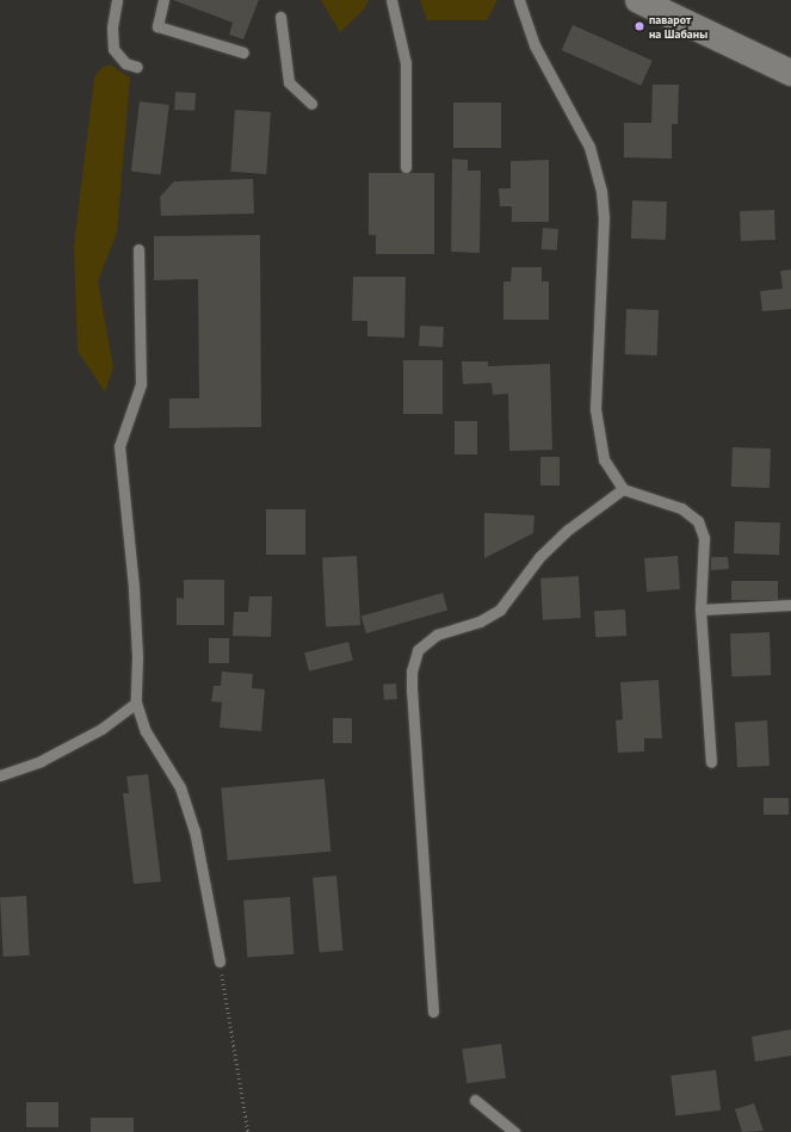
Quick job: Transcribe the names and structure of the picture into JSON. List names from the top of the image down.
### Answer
{
  "places": ["паварот на Шабаны"]
}
